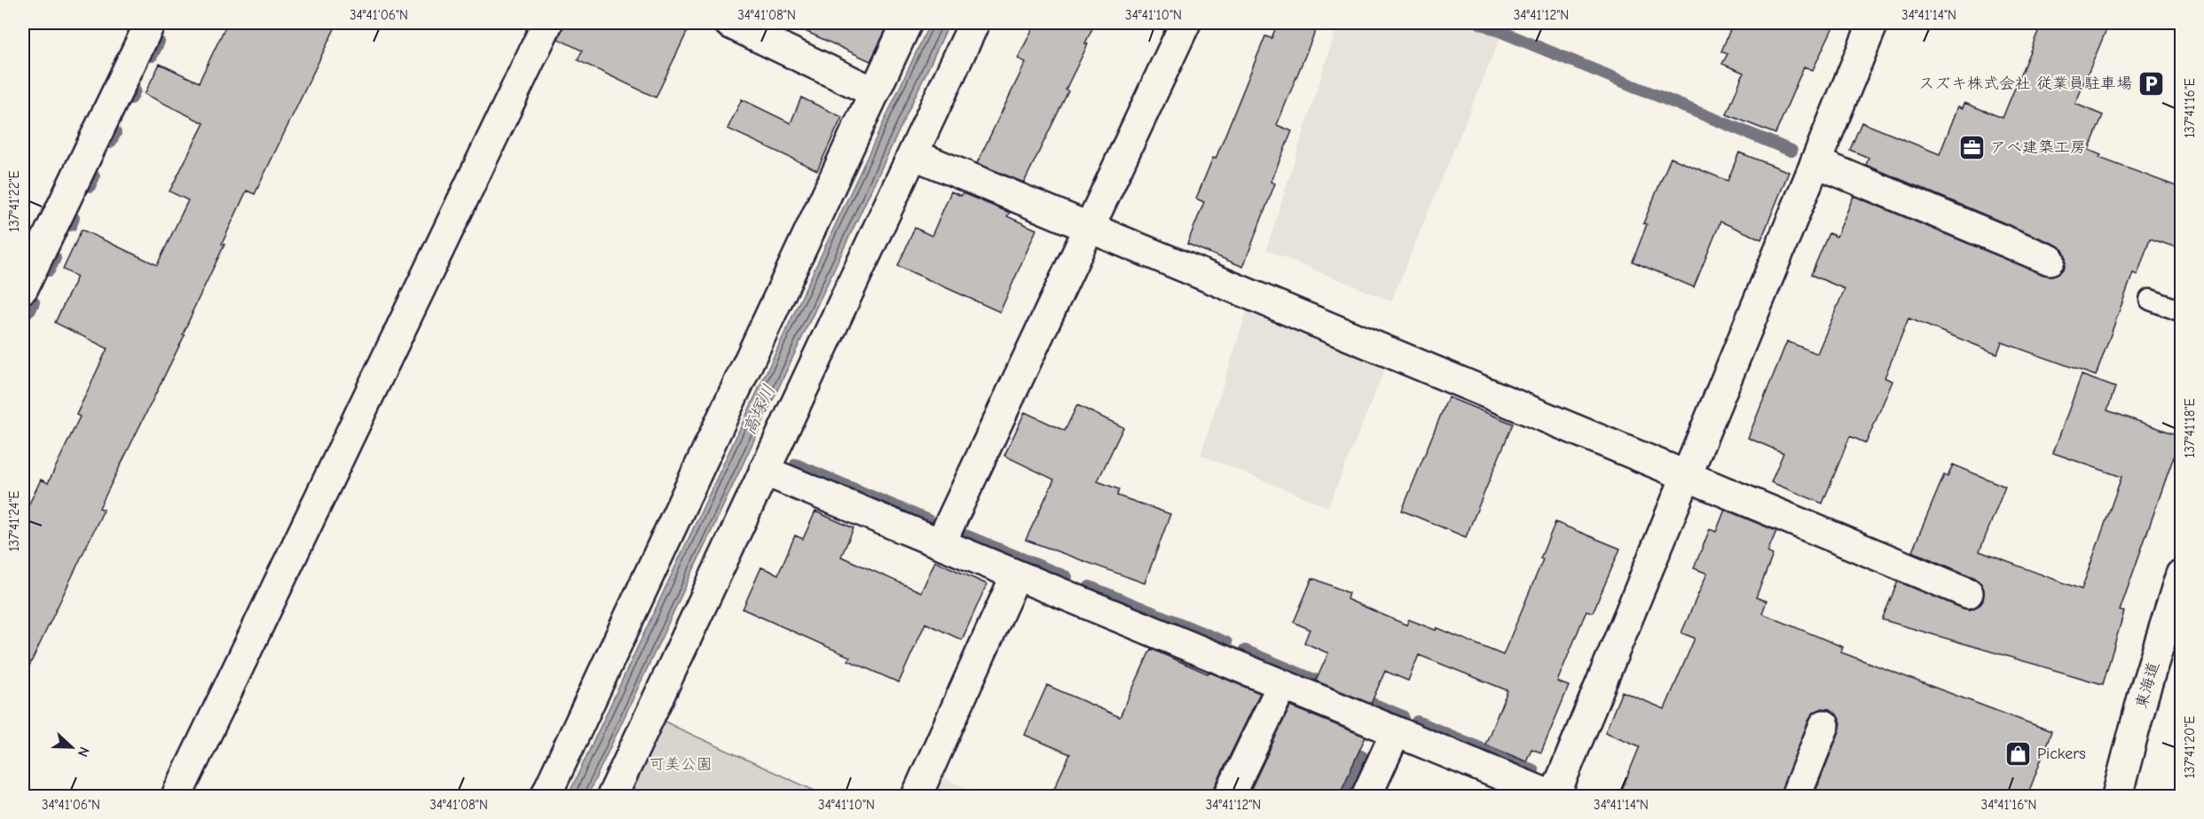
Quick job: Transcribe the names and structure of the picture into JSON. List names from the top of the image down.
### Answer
{
  "streets": {
    "main road": ["東海道"]
  },
  "water": ["高塚川"],
  "parks": ["可美公園"],
  "places": {
    "parking": ["スズキ株式会社 従業員駐車場"],
    "office": ["アベ建築工房"],
    "shop": ["Pickers"]
  },
  "north": "right",
  "coordinates": [
    "34°41'06\"N",
    "34°41'08\"N",
    "34°41'10\"N",
    "34°41'12\"N",
    "34°41'14\"N",
    "137°41'16\"E",
    "137°41'22\"E",
    "137°41'18\"E",
    "137°41'24\"E",
    "137°41'20\"E",
    "34°41'16\"N"
  ]
}
